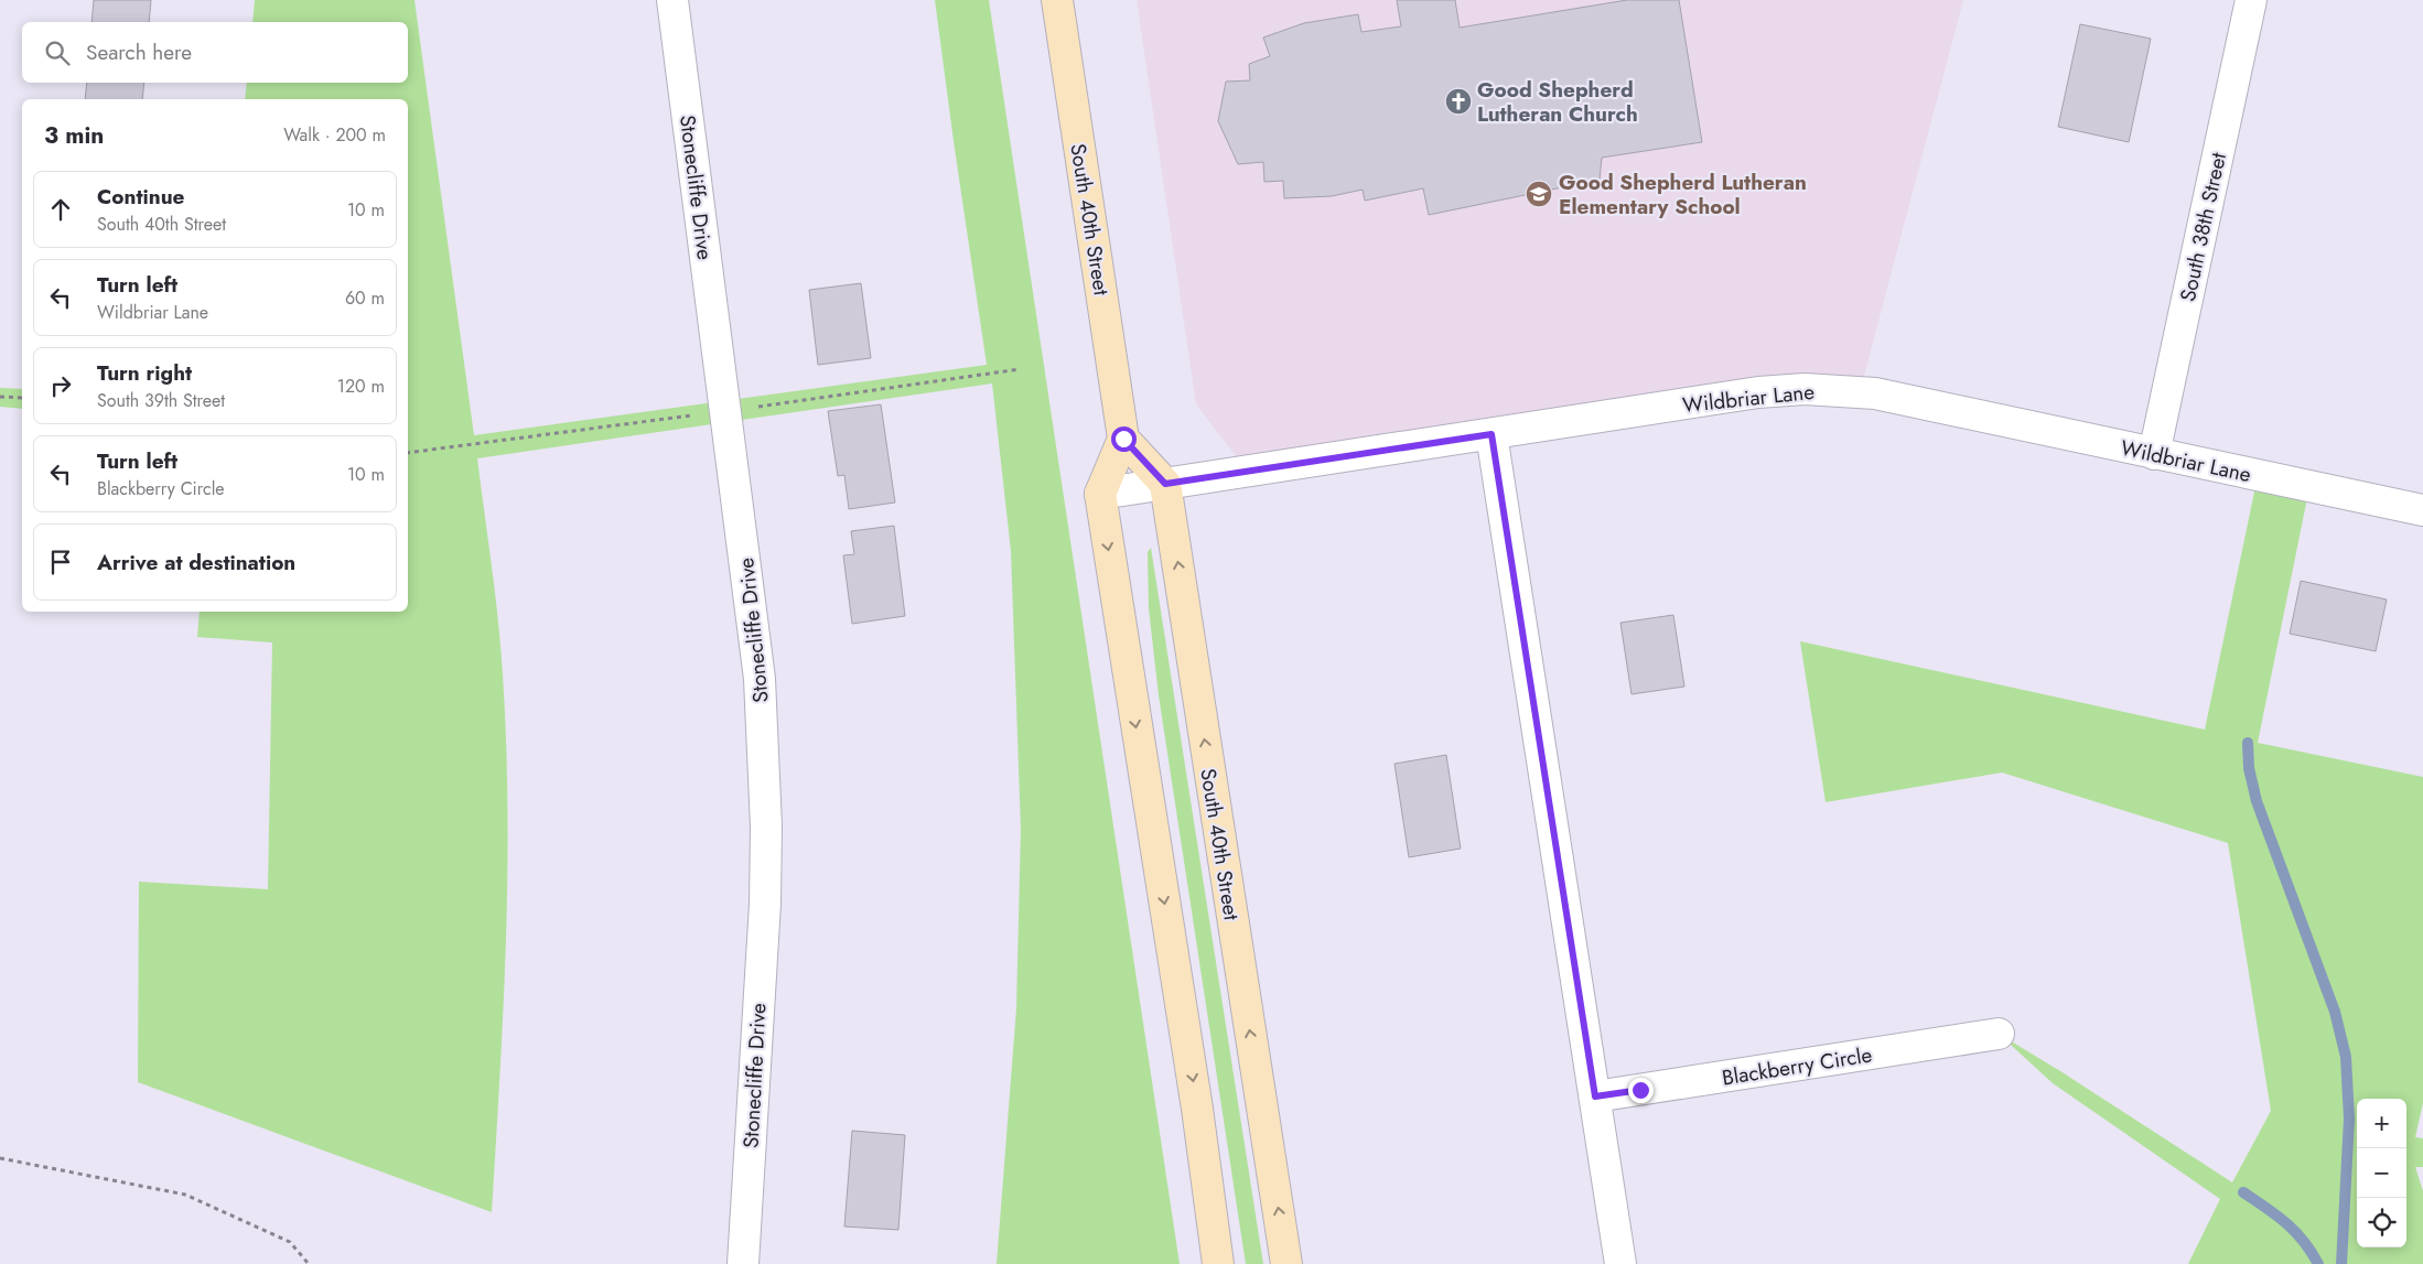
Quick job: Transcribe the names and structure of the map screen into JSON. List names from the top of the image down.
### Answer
{
  "streets": {
    "main road": ["South 40th Street"],
    "street": [
      "Stonecliffe Drive",
      "South 38th Street",
      "Wildbriar Lane",
      "Blackberry Circle"
    ]
  },
  "crossings": [
    ["South 40th Street", "Wildbriar Lane"],
    ["South 38th Street", "Wildbriar Lane"]
  ],
  "places": {
    "church": ["Good Shepherd Lutheran Church"],
    "school or university": ["Good Shepherd Lutheran Elementary School"]
  },
  "page": {
    "search": "Search here",
    "heading": ["3 min", "Walk · 200 m"],
    "list": [
      ["Continue", "South 40th Street", "10 m"],
      ["Turn left", "Wildbriar Lane", "60 m"],
      ["Turn right", "South 39th Street", "120 m"],
      ["Turn left", "Blackberry Circle", "10 m"],
      "Arrive at destination"
    ],
    "map_buttons": ["+", "−"]
  }
}
